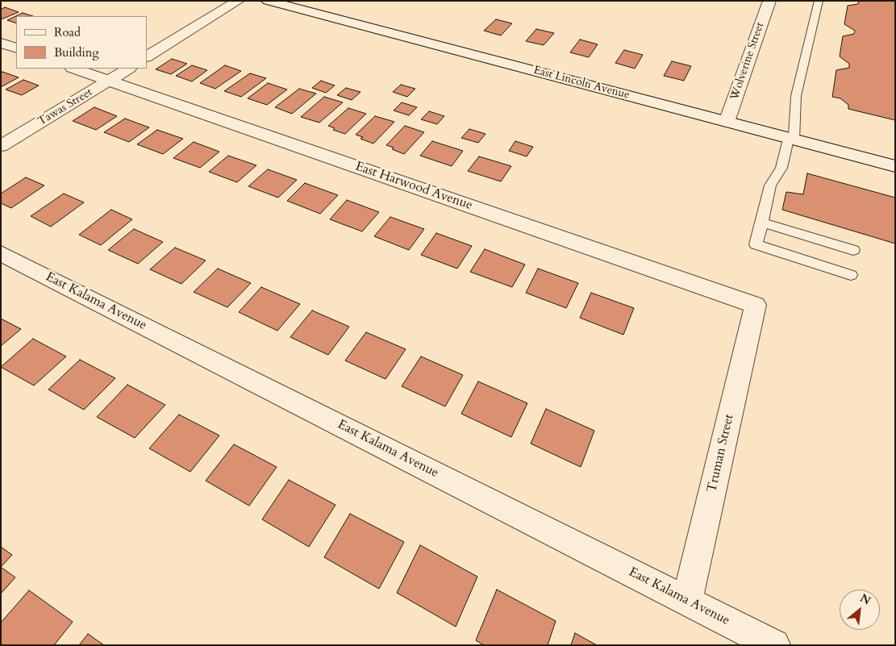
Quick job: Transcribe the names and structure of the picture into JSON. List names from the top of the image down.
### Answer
{
  "streets": {
    "street": [
      "Wolverine Street",
      "East Lincoln Avenue",
      "Tawas Street",
      "East Harwood Avenue",
      "East Kalama Avenue",
      "Truman Street"
    ]
  },
  "crossings": [
    ["Wolverine Street", "East Lincoln Avenue"],
    ["Tawas Street", "East Harwood Avenue"],
    ["East Harwood Avenue", "Truman Street"],
    ["East Kalama Avenue", "Truman Street"]
  ],
  "legend": ["Road", "Building"],
  "north": "top right"
}
